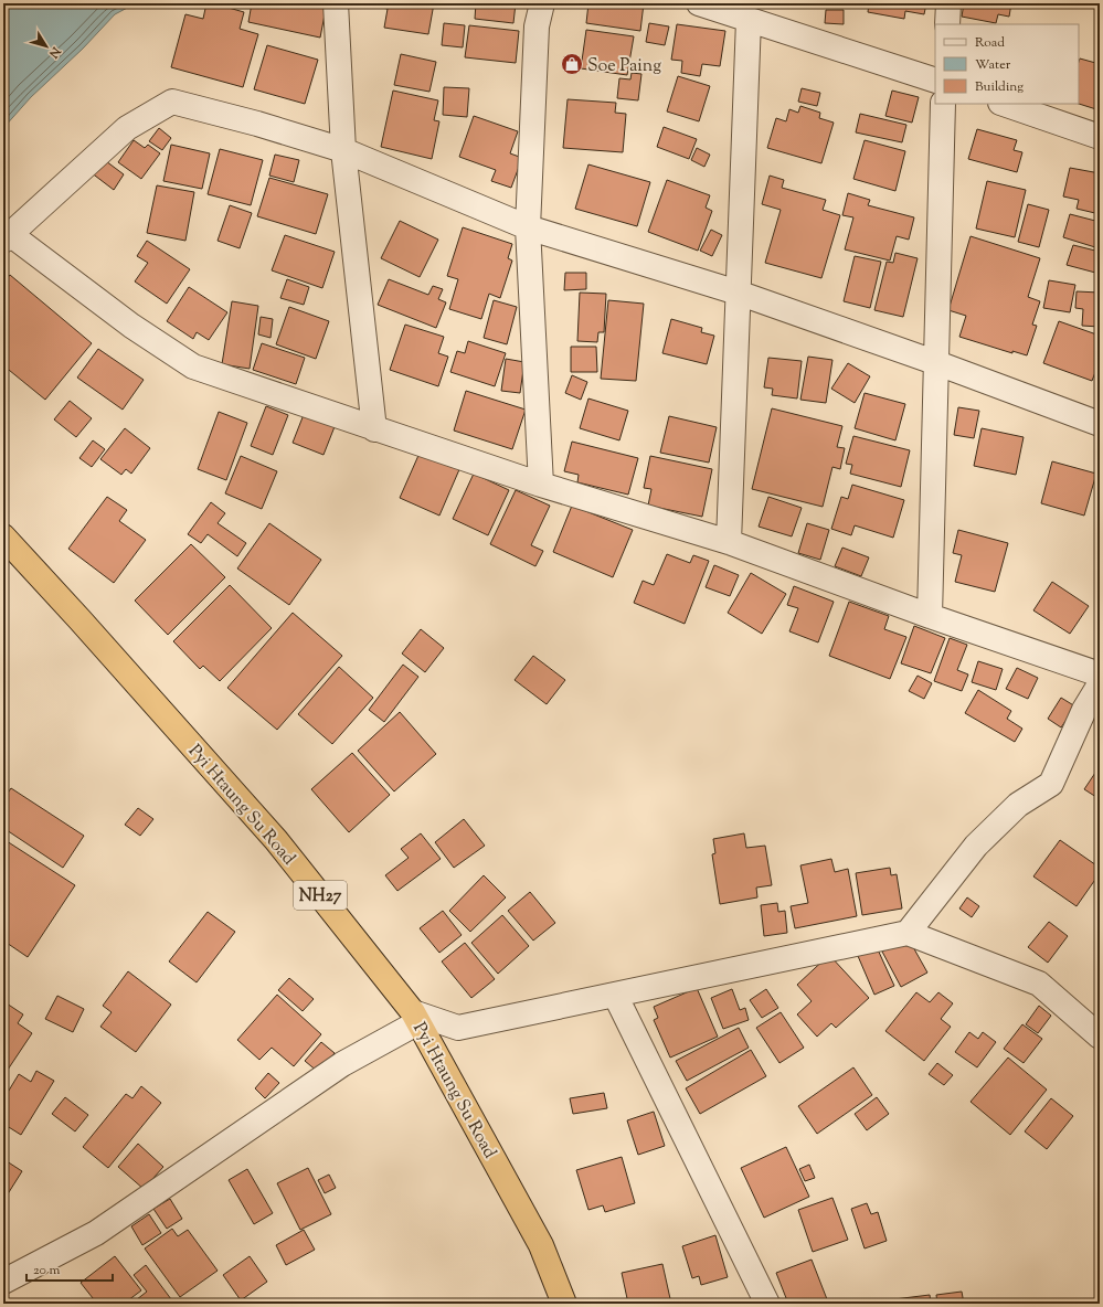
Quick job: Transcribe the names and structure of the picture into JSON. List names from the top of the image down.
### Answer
{
  "streets": {
    "highway": ["Pyi Htaung Su Road", "NH27"]
  },
  "places": {
    "shop": ["Soe Paing"]
  },
  "legend": ["Road", "Water", "Building"],
  "scale_bar": "20 m",
  "north": "bottom right"
}
